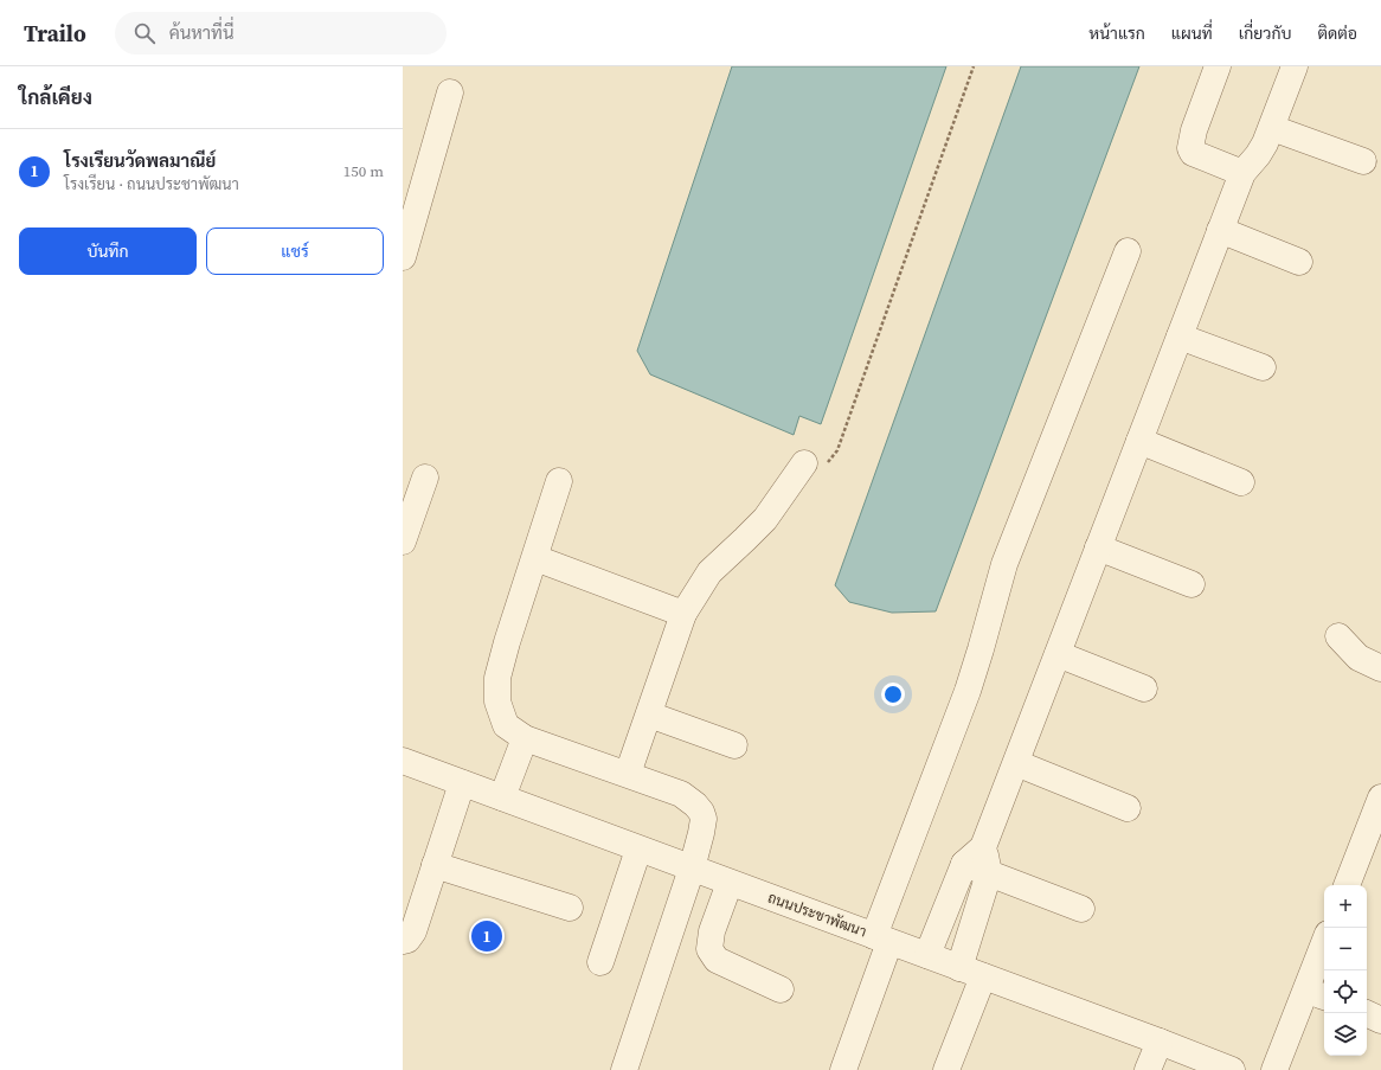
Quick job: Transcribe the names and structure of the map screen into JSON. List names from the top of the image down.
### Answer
{
  "streets": {
    "street": ["ถนนประชาพัฒนา"]
  },
  "page": {
    "header": "Trailo",
    "search": "ค้นหาที่นี่",
    "nav": [
      "หน้าแรก",
      "แผนที่",
      "เกี่ยวกับ",
      "ติดต่อ"
    ],
    "heading": "ใกล้เคียง",
    "list": [
      {
        "mark": "1",
        "name": "โรงเรียนวัดพลมาณีย์",
        "note": "โรงเรียน · ถนนประชาพัฒนา",
        "value": "150 m"
      }
    ],
    "buttons": ["บันทึก", "แชร์"],
    "map_buttons": ["+", "−"],
    "pins": "1"
  }
}
